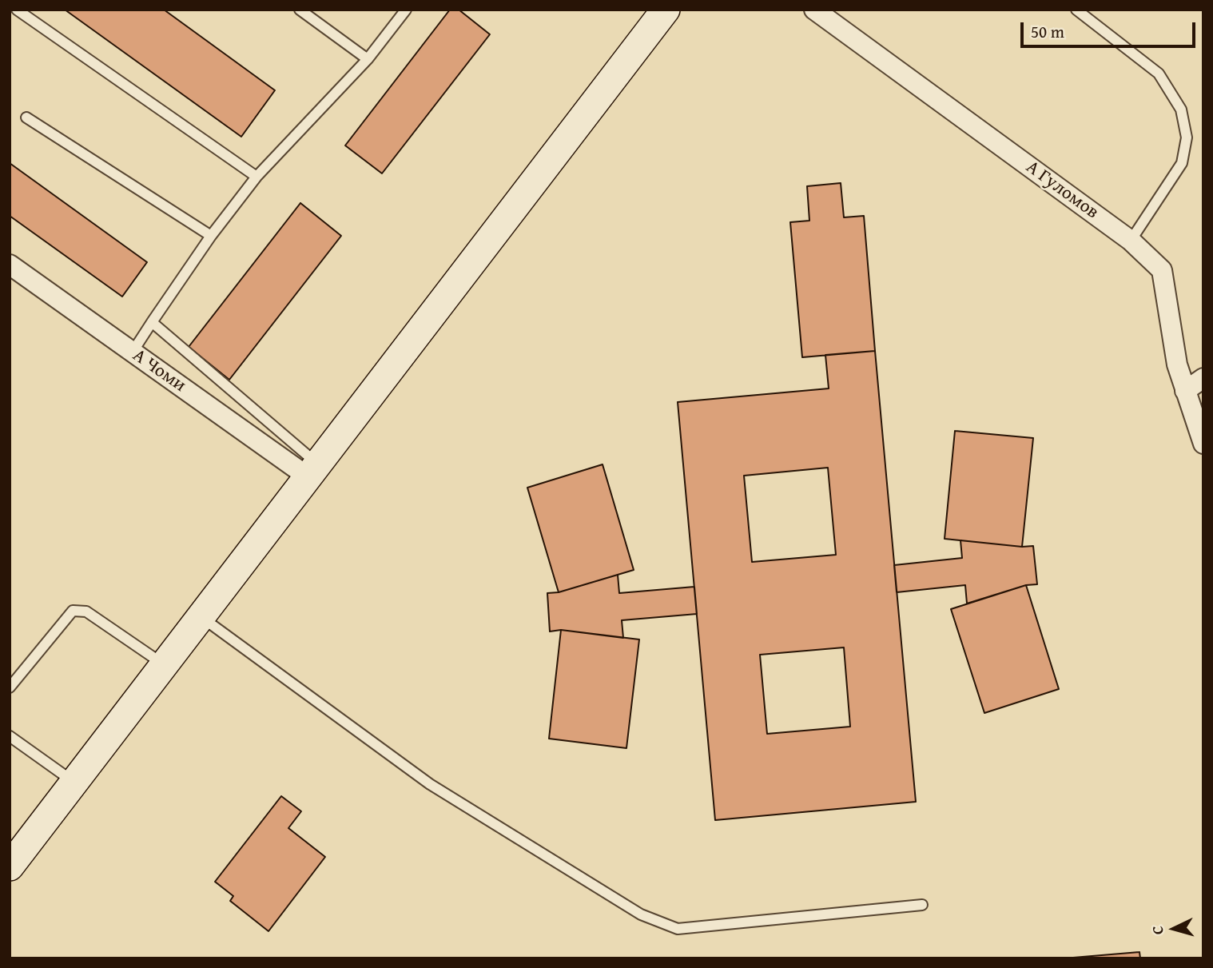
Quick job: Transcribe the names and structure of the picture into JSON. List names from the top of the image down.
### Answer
{
  "streets": {
    "street": ["А Гуломов", "А Чоми"]
  },
  "scale_bar": "50 m",
  "north": "left"
}
